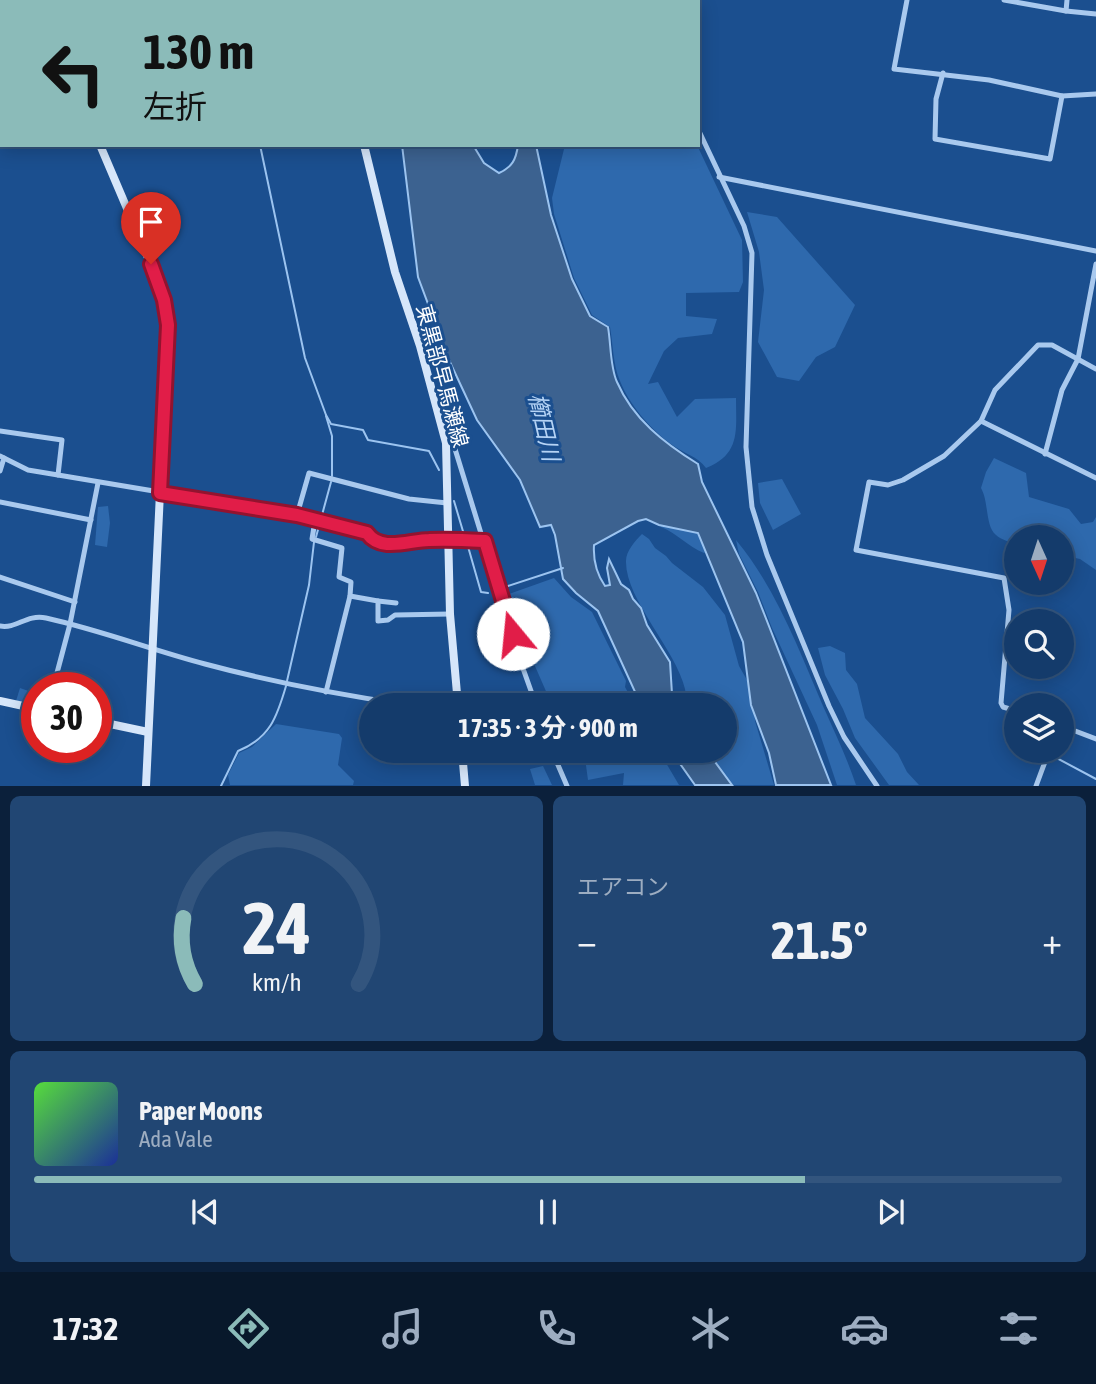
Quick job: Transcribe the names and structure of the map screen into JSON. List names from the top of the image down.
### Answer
{
  "streets": {
    "street": ["東黒部早馬瀬線"]
  },
  "water": ["櫛田川"],
  "north": "bottom",
  "page": {
    "turn": ["130 m", "左折"],
    "limit": "30",
    "trip": "17:35 · 3 分 · 900 m",
    "tile": "エアコン",
    "heat": ["−", "21.5°", "+"],
    "song": ["Paper Moons", "Ada Vale"],
    "tabs": "17:32",
    "gauge": ["24", "km/h"]
  }
}
